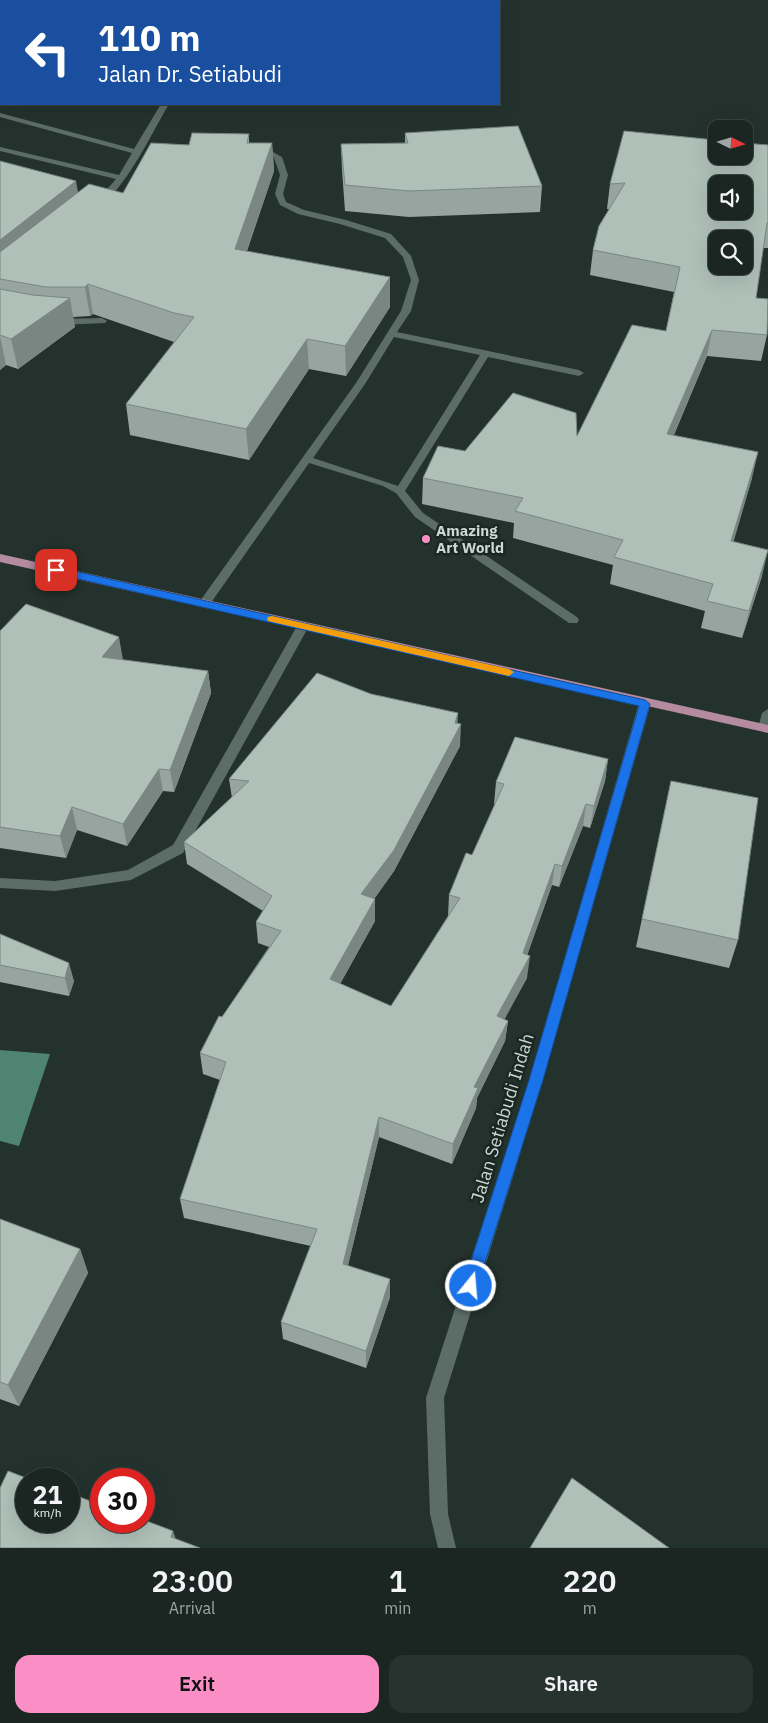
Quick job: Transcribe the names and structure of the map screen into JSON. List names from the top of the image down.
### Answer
{
  "streets": {
    "street": ["Jalan Setiabudi Indah"]
  },
  "places": ["Amazing Art World"],
  "north": "right",
  "page": {
    "turn": ["110 m", "Jalan Dr. Setiabudi"],
    "speed": "21 km/h",
    "limit": "30",
    "eta": [
      "23:00",
      "Arrival",
      "1",
      "min",
      "220",
      "m"
    ],
    "buttons": ["Exit", "Share"]
  }
}
